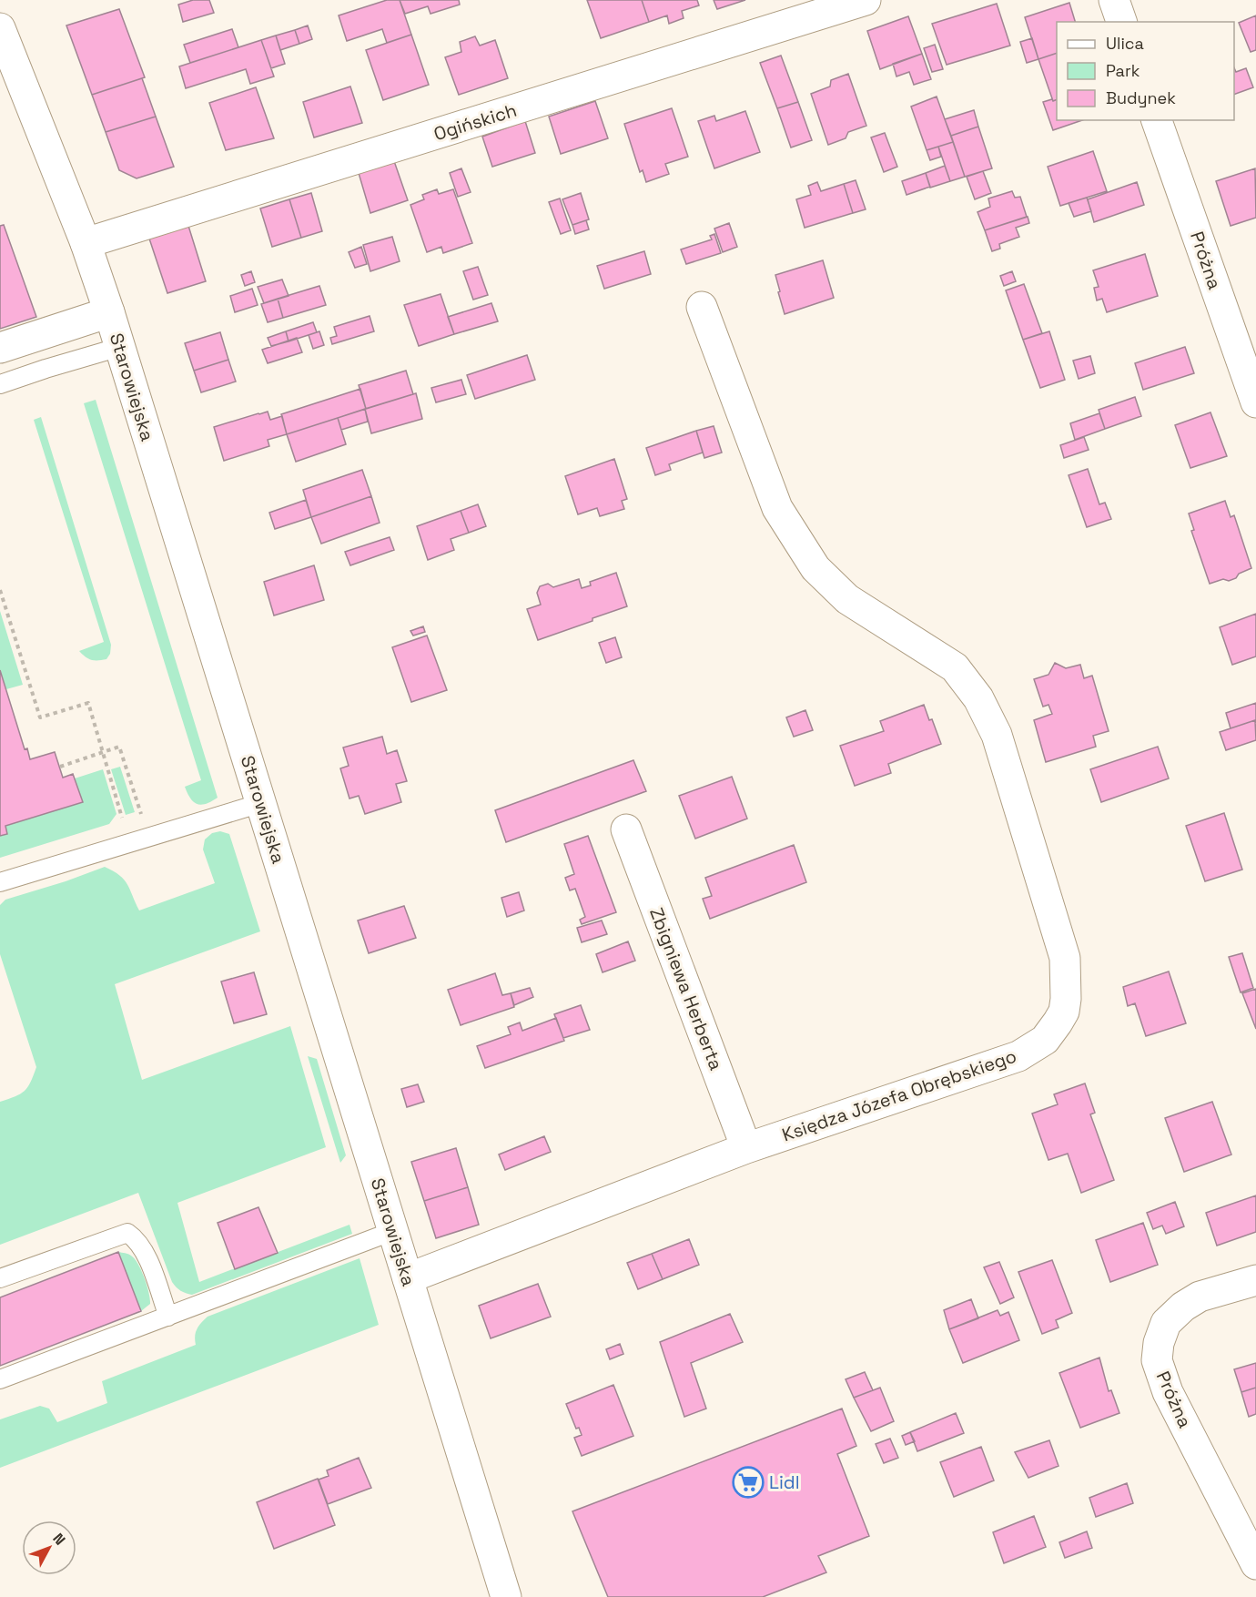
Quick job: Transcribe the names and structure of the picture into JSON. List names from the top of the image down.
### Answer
{
  "streets": {
    "street": [
      "Ogińskich",
      "Próżna",
      "Starowiejska",
      "Zbigniewa Herberta",
      "Księdza Józefa Obrębskiego"
    ]
  },
  "crossings": [
    ["Ogińskich", "Starowiejska"],
    ["Starowiejska", "Księdza Józefa Obrębskiego"],
    ["Zbigniewa Herberta", "Księdza Józefa Obrębskiego"]
  ],
  "places": {
    "supermarket": ["Lidl"]
  },
  "legend": ["Ulica", "Park", "Budynek"],
  "north": "top right"
}
